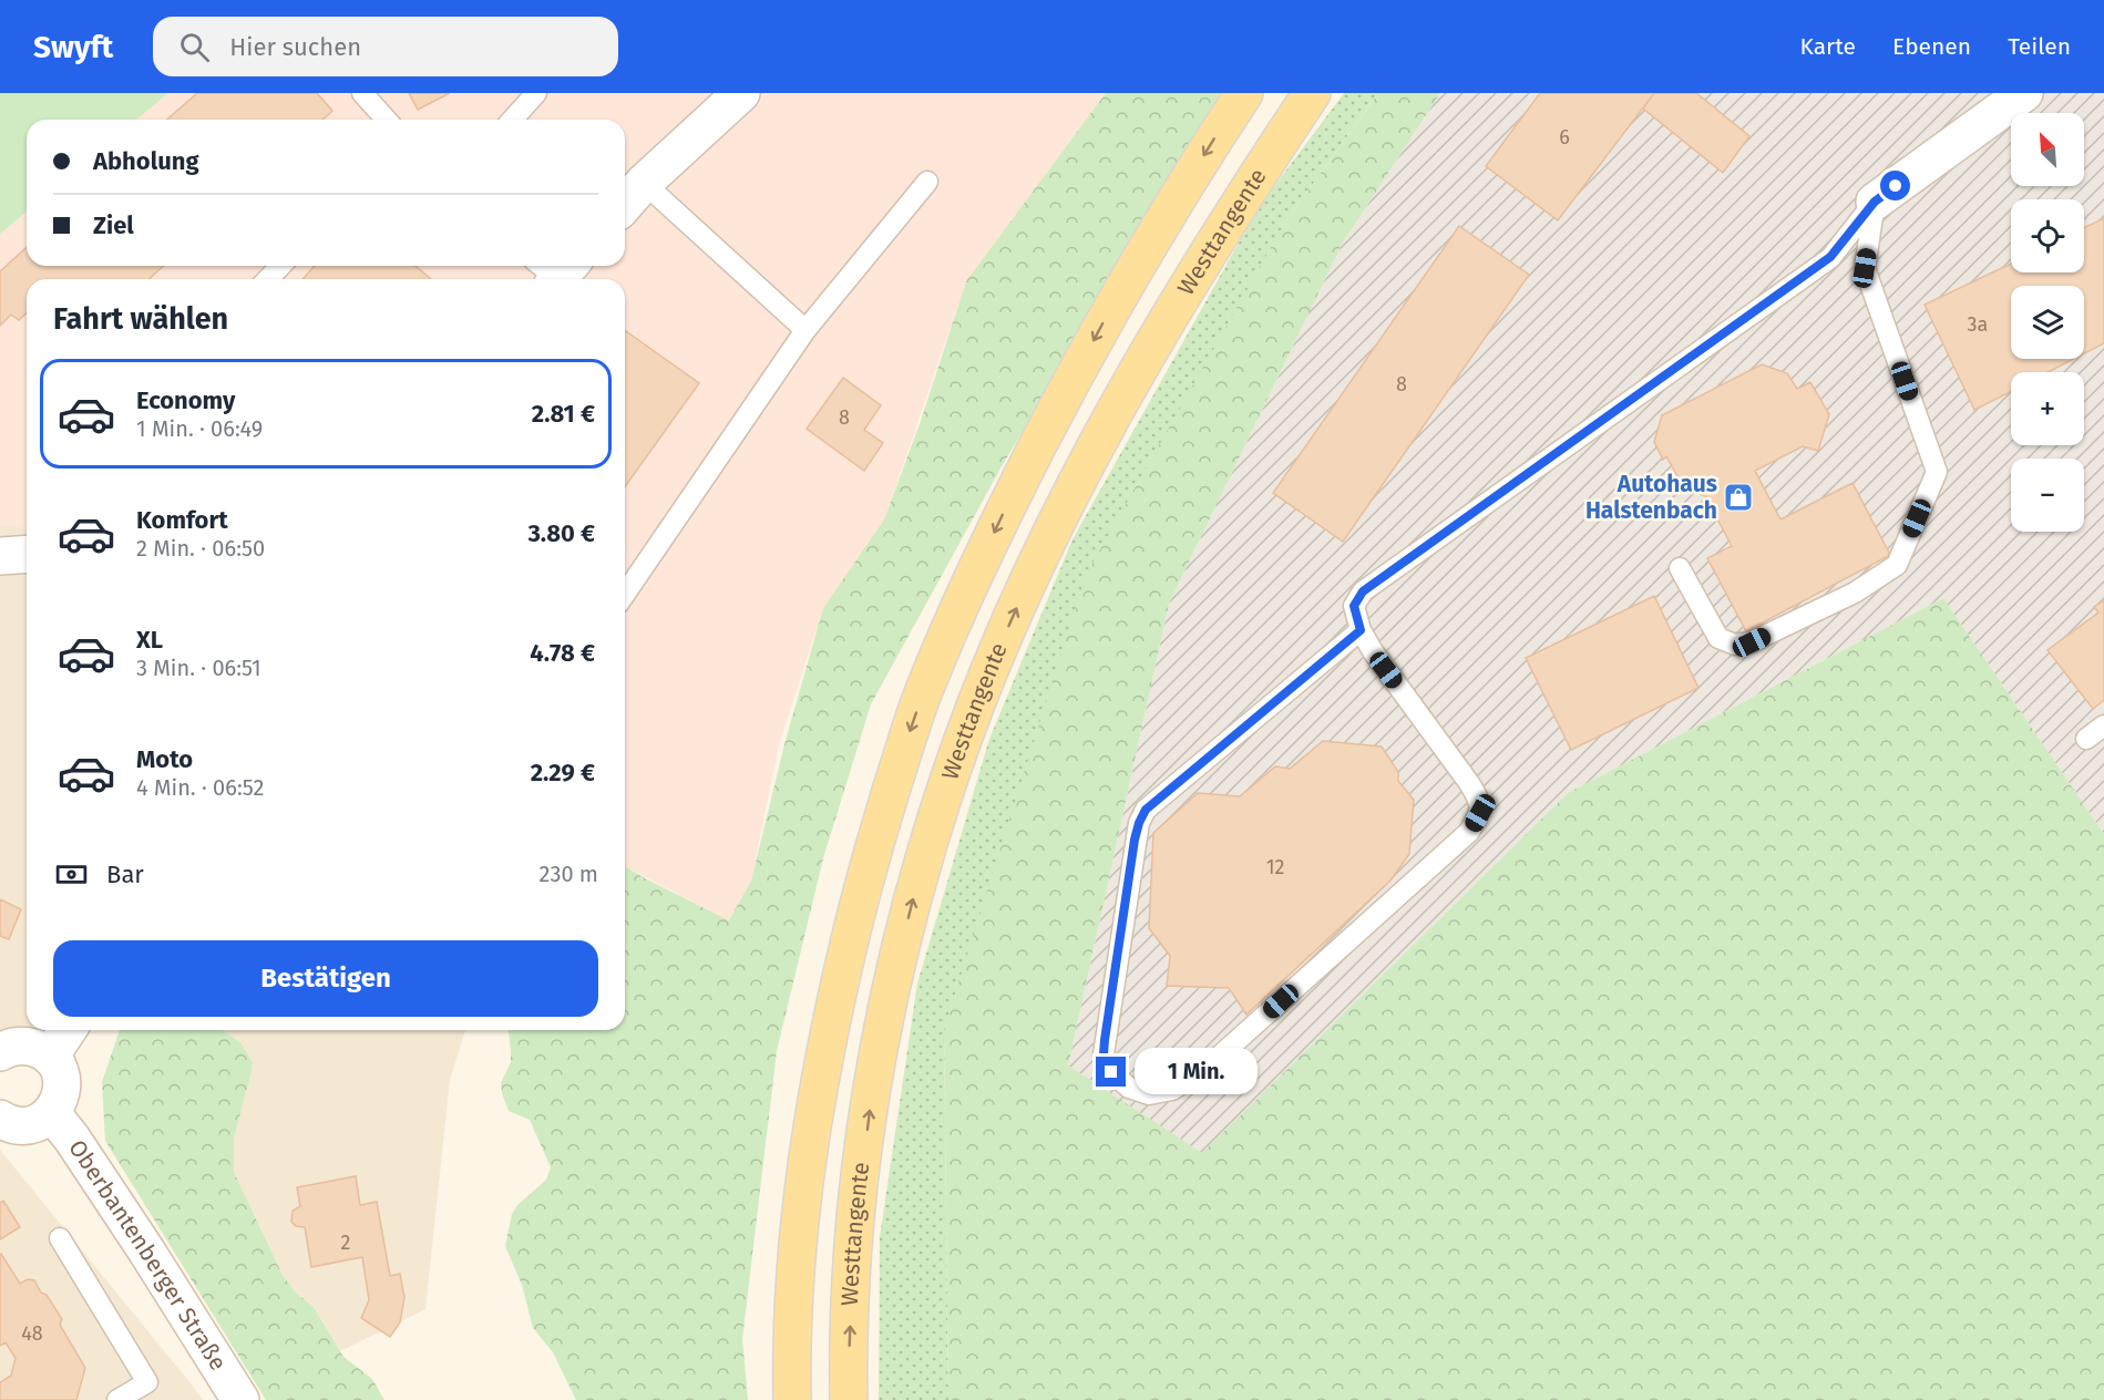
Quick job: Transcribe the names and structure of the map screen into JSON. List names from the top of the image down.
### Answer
{
  "streets": {
    "main road": ["Westtangente", "Oberbantenberger Straße"]
  },
  "places": {
    "shop": ["Autohaus Halstenbach"]
  },
  "house_numbers": [
    "6",
    "3a",
    "8",
    "8",
    "12",
    "2",
    "48"
  ],
  "north": "top left",
  "page": {
    "header": "Swyft",
    "search": "Hier suchen",
    "nav": ["Karte", "Ebenen", "Teilen"],
    "map_buttons": ["+", "−"],
    "banner": ["Abholung", "Ziel"],
    "heading": "Fahrt wählen",
    "list": [
      {
        "name": "Economy",
        "note": "1 Min. · 06:49",
        "value": "2.81 €"
      },
      {
        "name": "Komfort",
        "note": "2 Min. · 06:50",
        "value": "3.80 €"
      },
      {
        "name": "XL",
        "note": "3 Min. · 06:51",
        "value": "4.78 €"
      },
      {
        "name": "Moto",
        "note": "4 Min. · 06:52",
        "value": "2.29 €"
      }
    ],
    "pay": ["Bar", "230 m"],
    "buttons": "Bestätigen",
    "bubble": "1 Min."
  }
}
